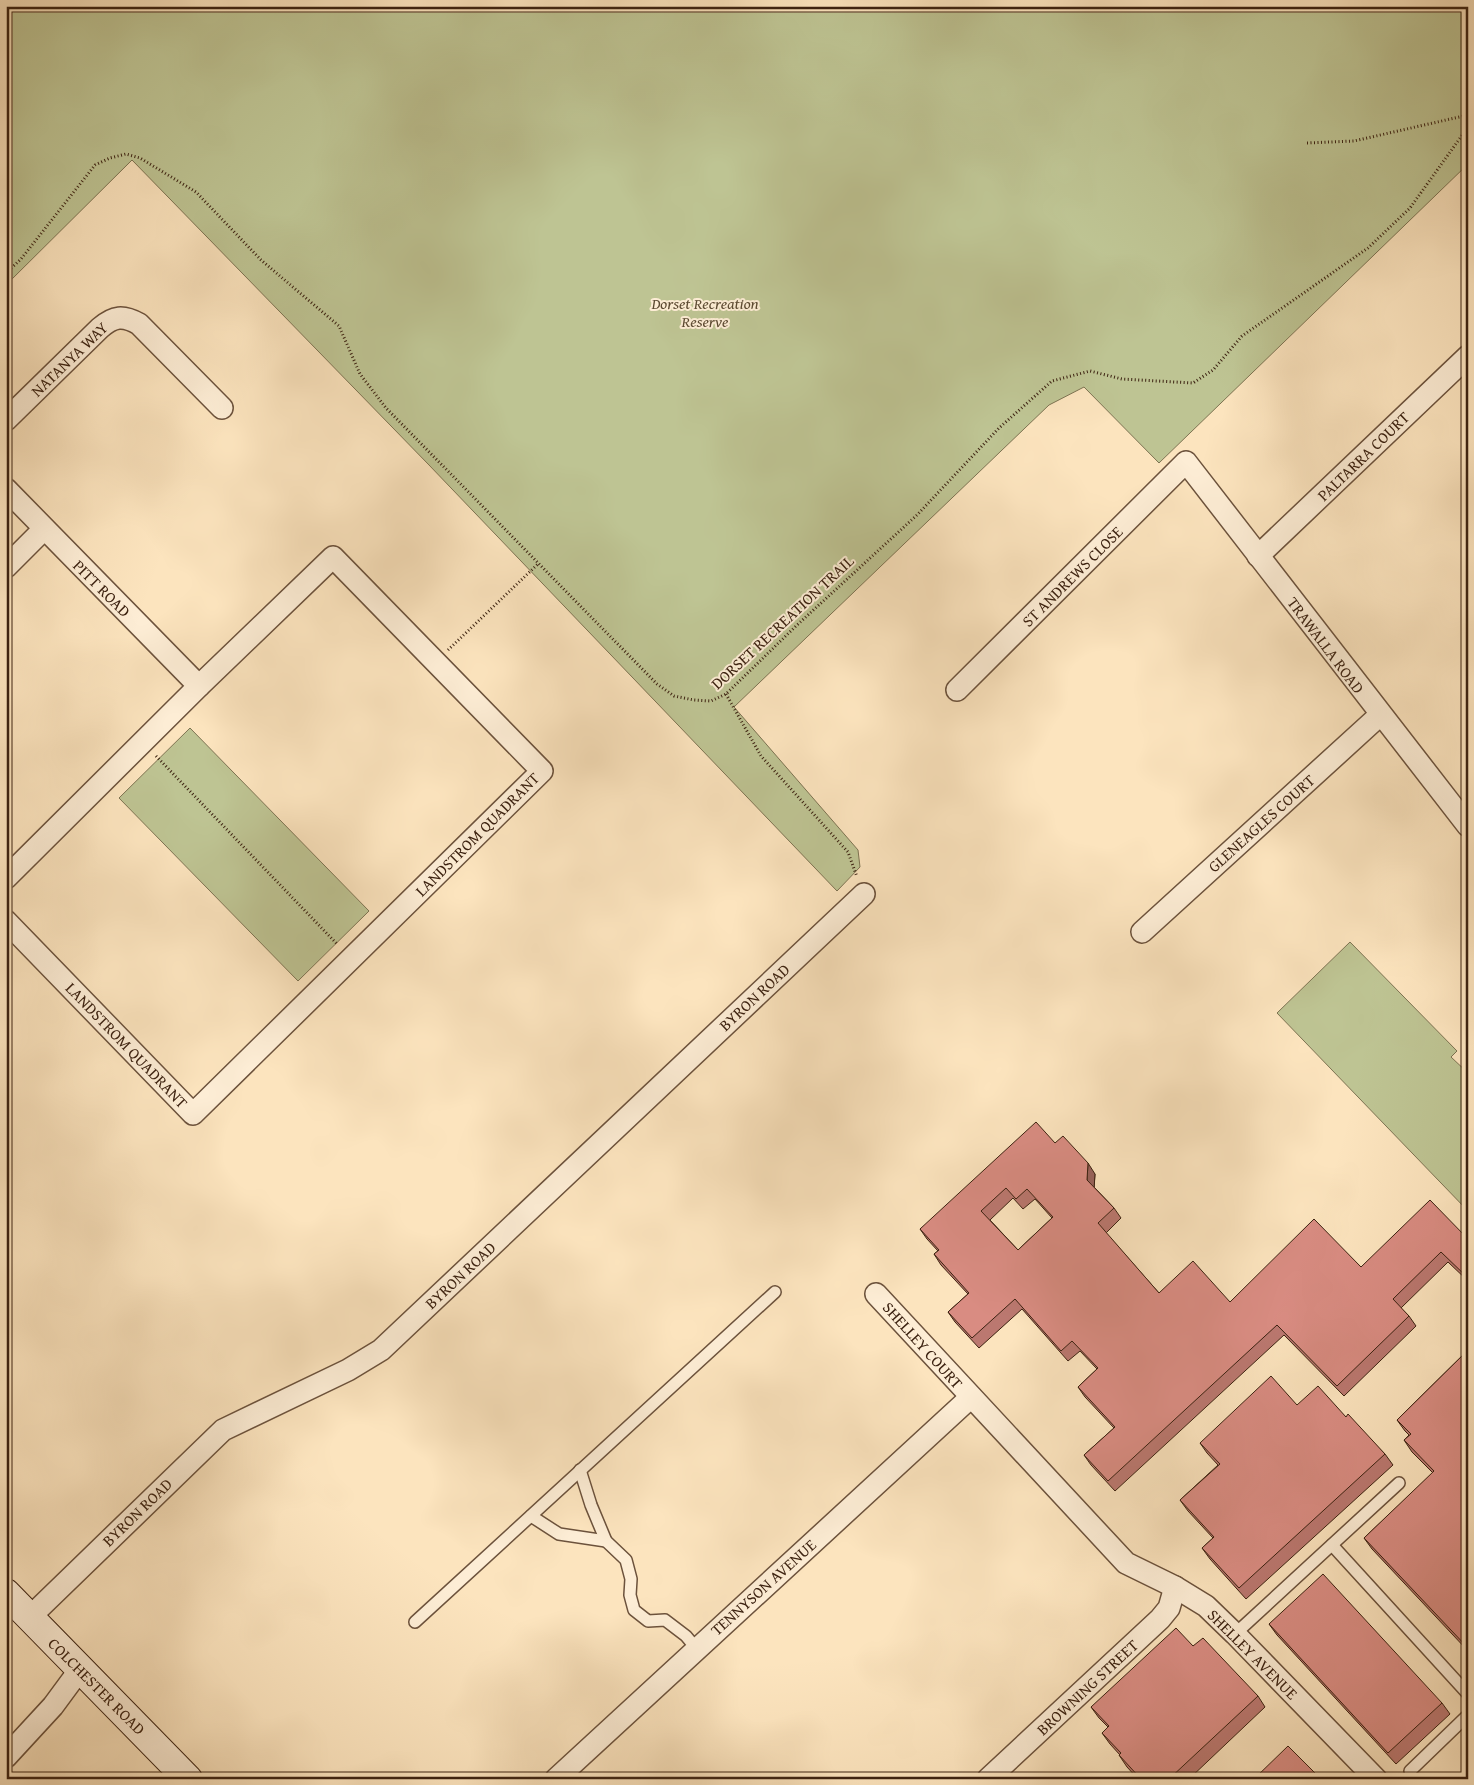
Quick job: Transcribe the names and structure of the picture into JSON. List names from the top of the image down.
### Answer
{
  "streets": {
    "main road": ["COLCHESTER ROAD"],
    "street": [
      "NATANYA WAY",
      "PALTARRA COURT",
      "ST ANDREWS CLOSE",
      "PITT ROAD",
      "TRAWALLA ROAD",
      "GLENEAGLES COURT",
      "LANDSTROM QUADRANT",
      "BYRON ROAD",
      "SHELLEY COURT",
      "TENNYSON AVENUE",
      "SHELLEY AVENUE",
      "BROWNING STREET"
    ],
    "path": ["DORSET RECREATION TRAIL"]
  },
  "crossings": [
    ["PALTARRA COURT", "TRAWALLA ROAD"],
    ["ST ANDREWS CLOSE", "TRAWALLA ROAD"],
    ["PITT ROAD", "LANDSTROM QUADRANT"],
    ["TRAWALLA ROAD", "GLENEAGLES COURT"],
    ["BYRON ROAD", "COLCHESTER ROAD"],
    ["SHELLEY COURT", "TENNYSON AVENUE"],
    ["SHELLEY COURT", "SHELLEY AVENUE"],
    ["TENNYSON AVENUE", "SHELLEY AVENUE"],
    ["SHELLEY AVENUE", "BROWNING STREET"]
  ],
  "parks": ["Dorset Recreation Reserve"]
}
